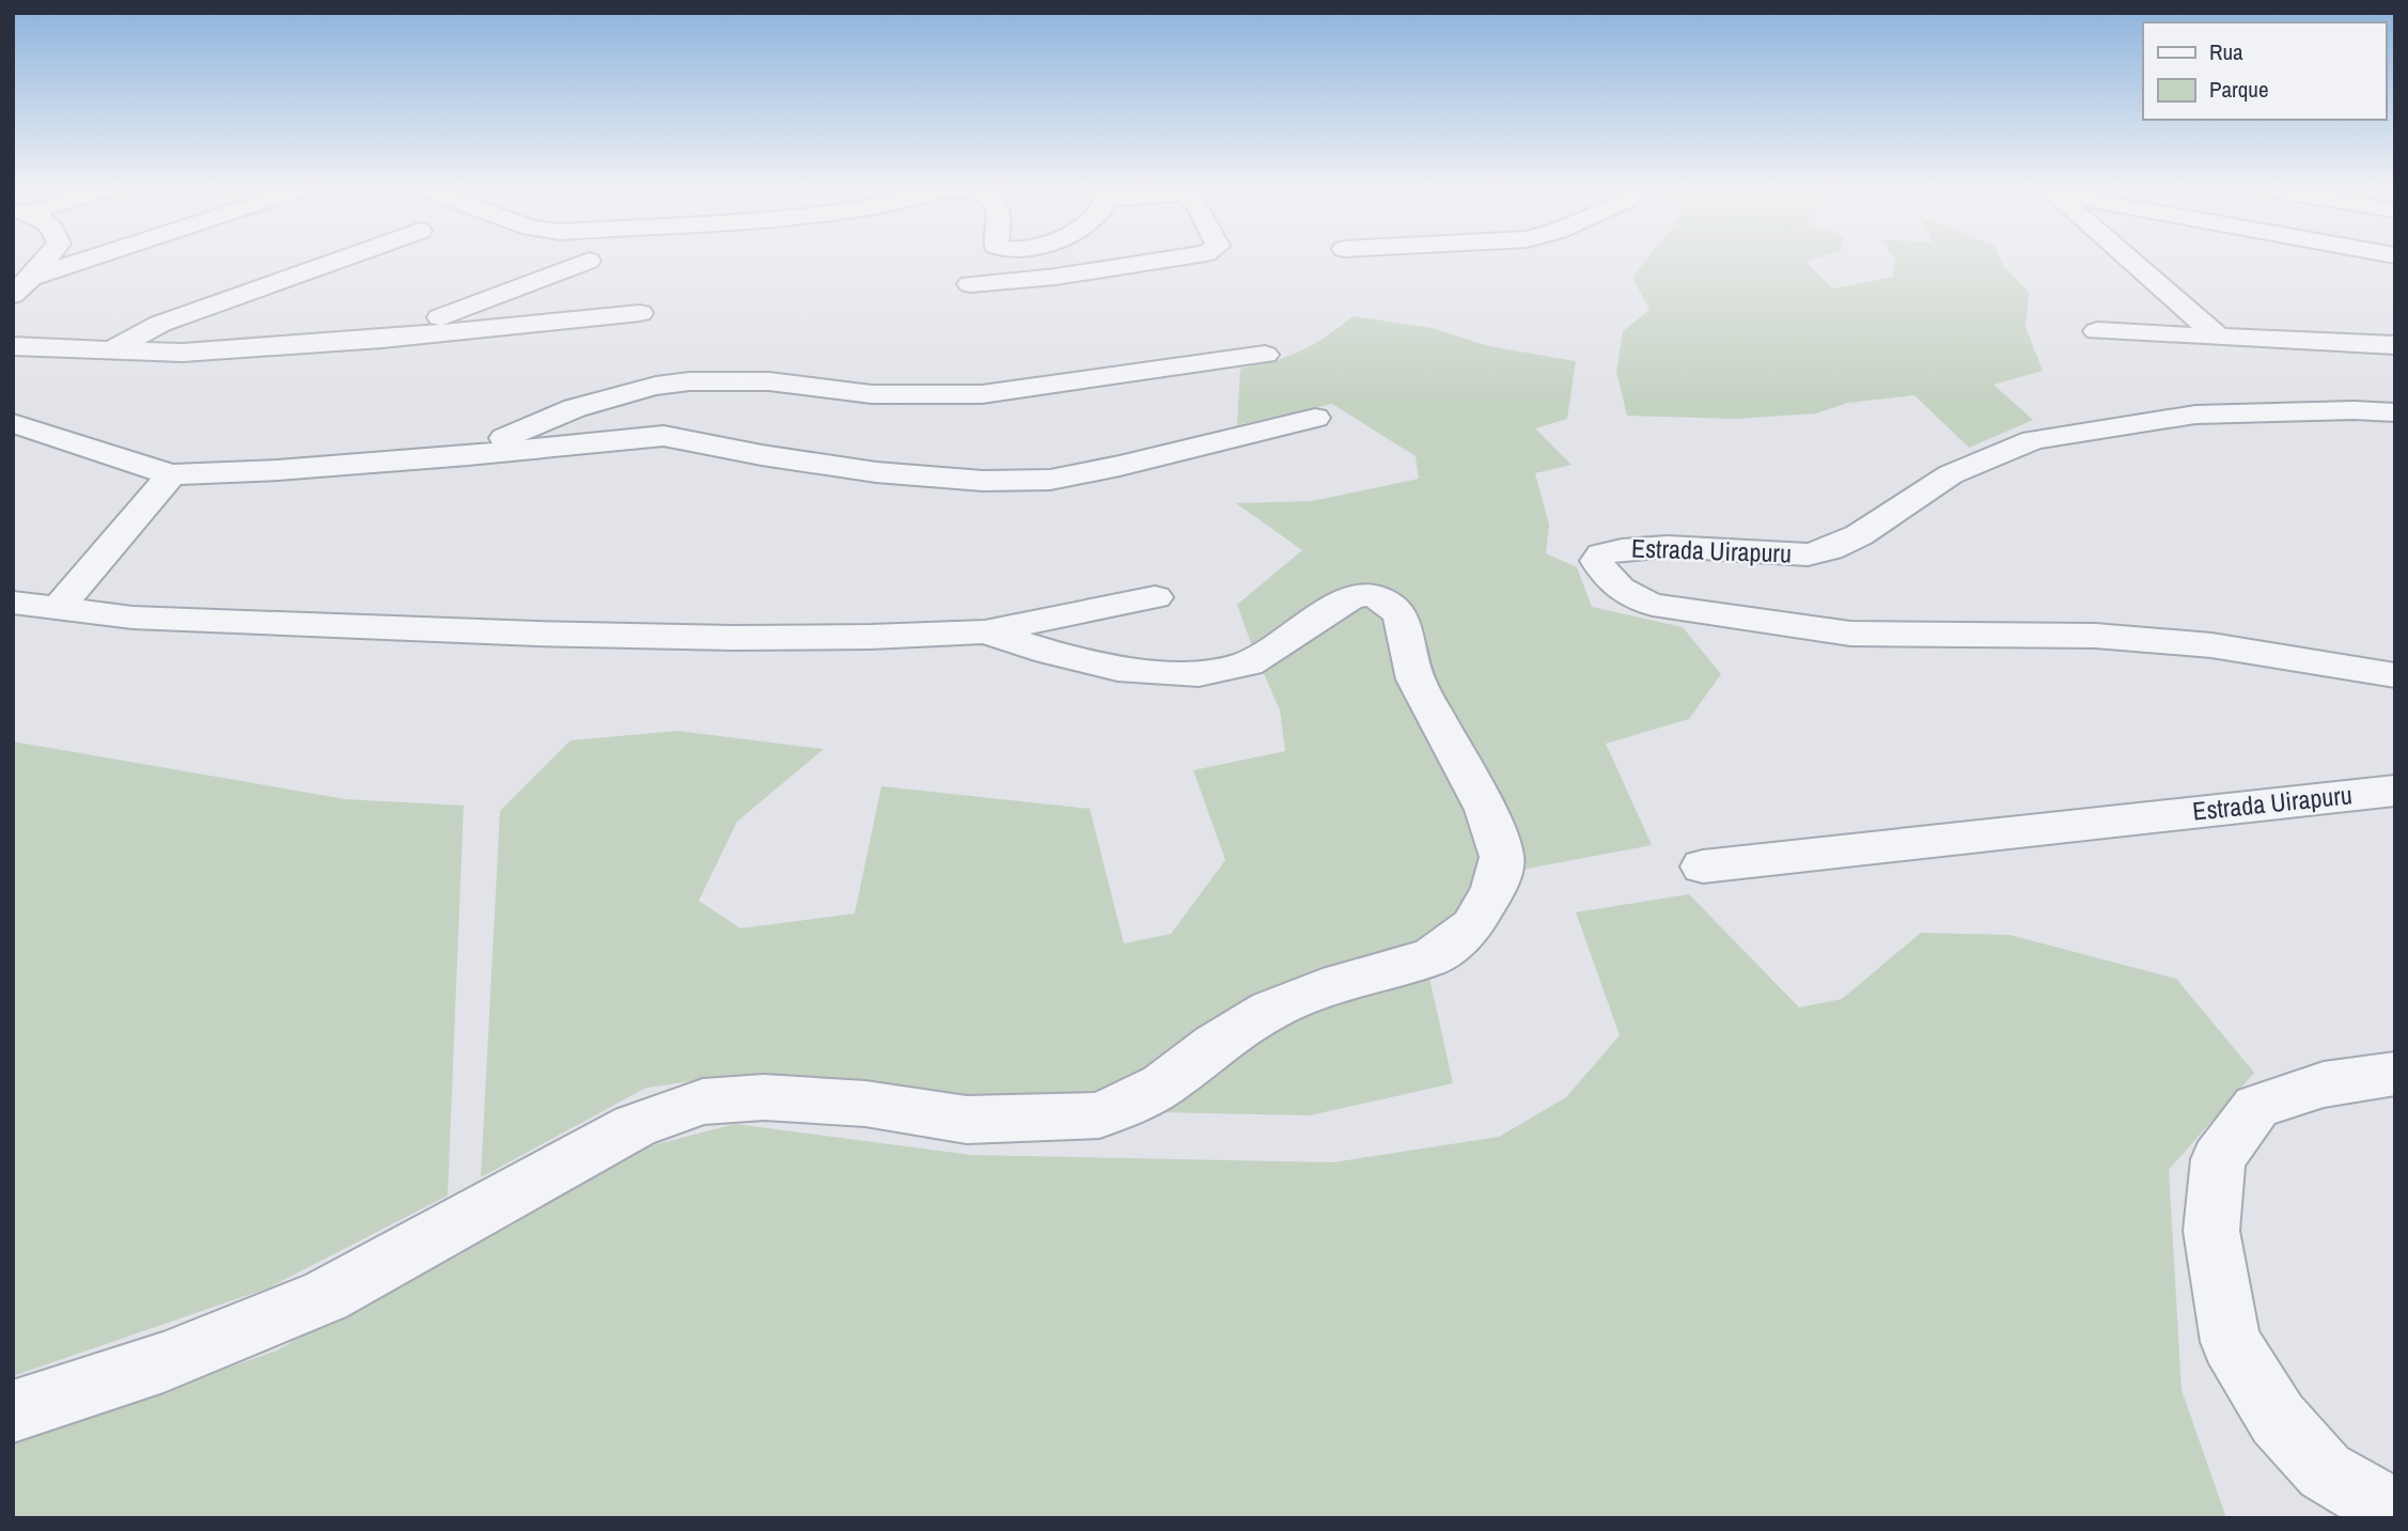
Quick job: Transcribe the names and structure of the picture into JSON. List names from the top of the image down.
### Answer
{
  "streets": {
    "street": ["Estrada Uirapuru"]
  },
  "legend": ["Rua", "Parque"]
}
